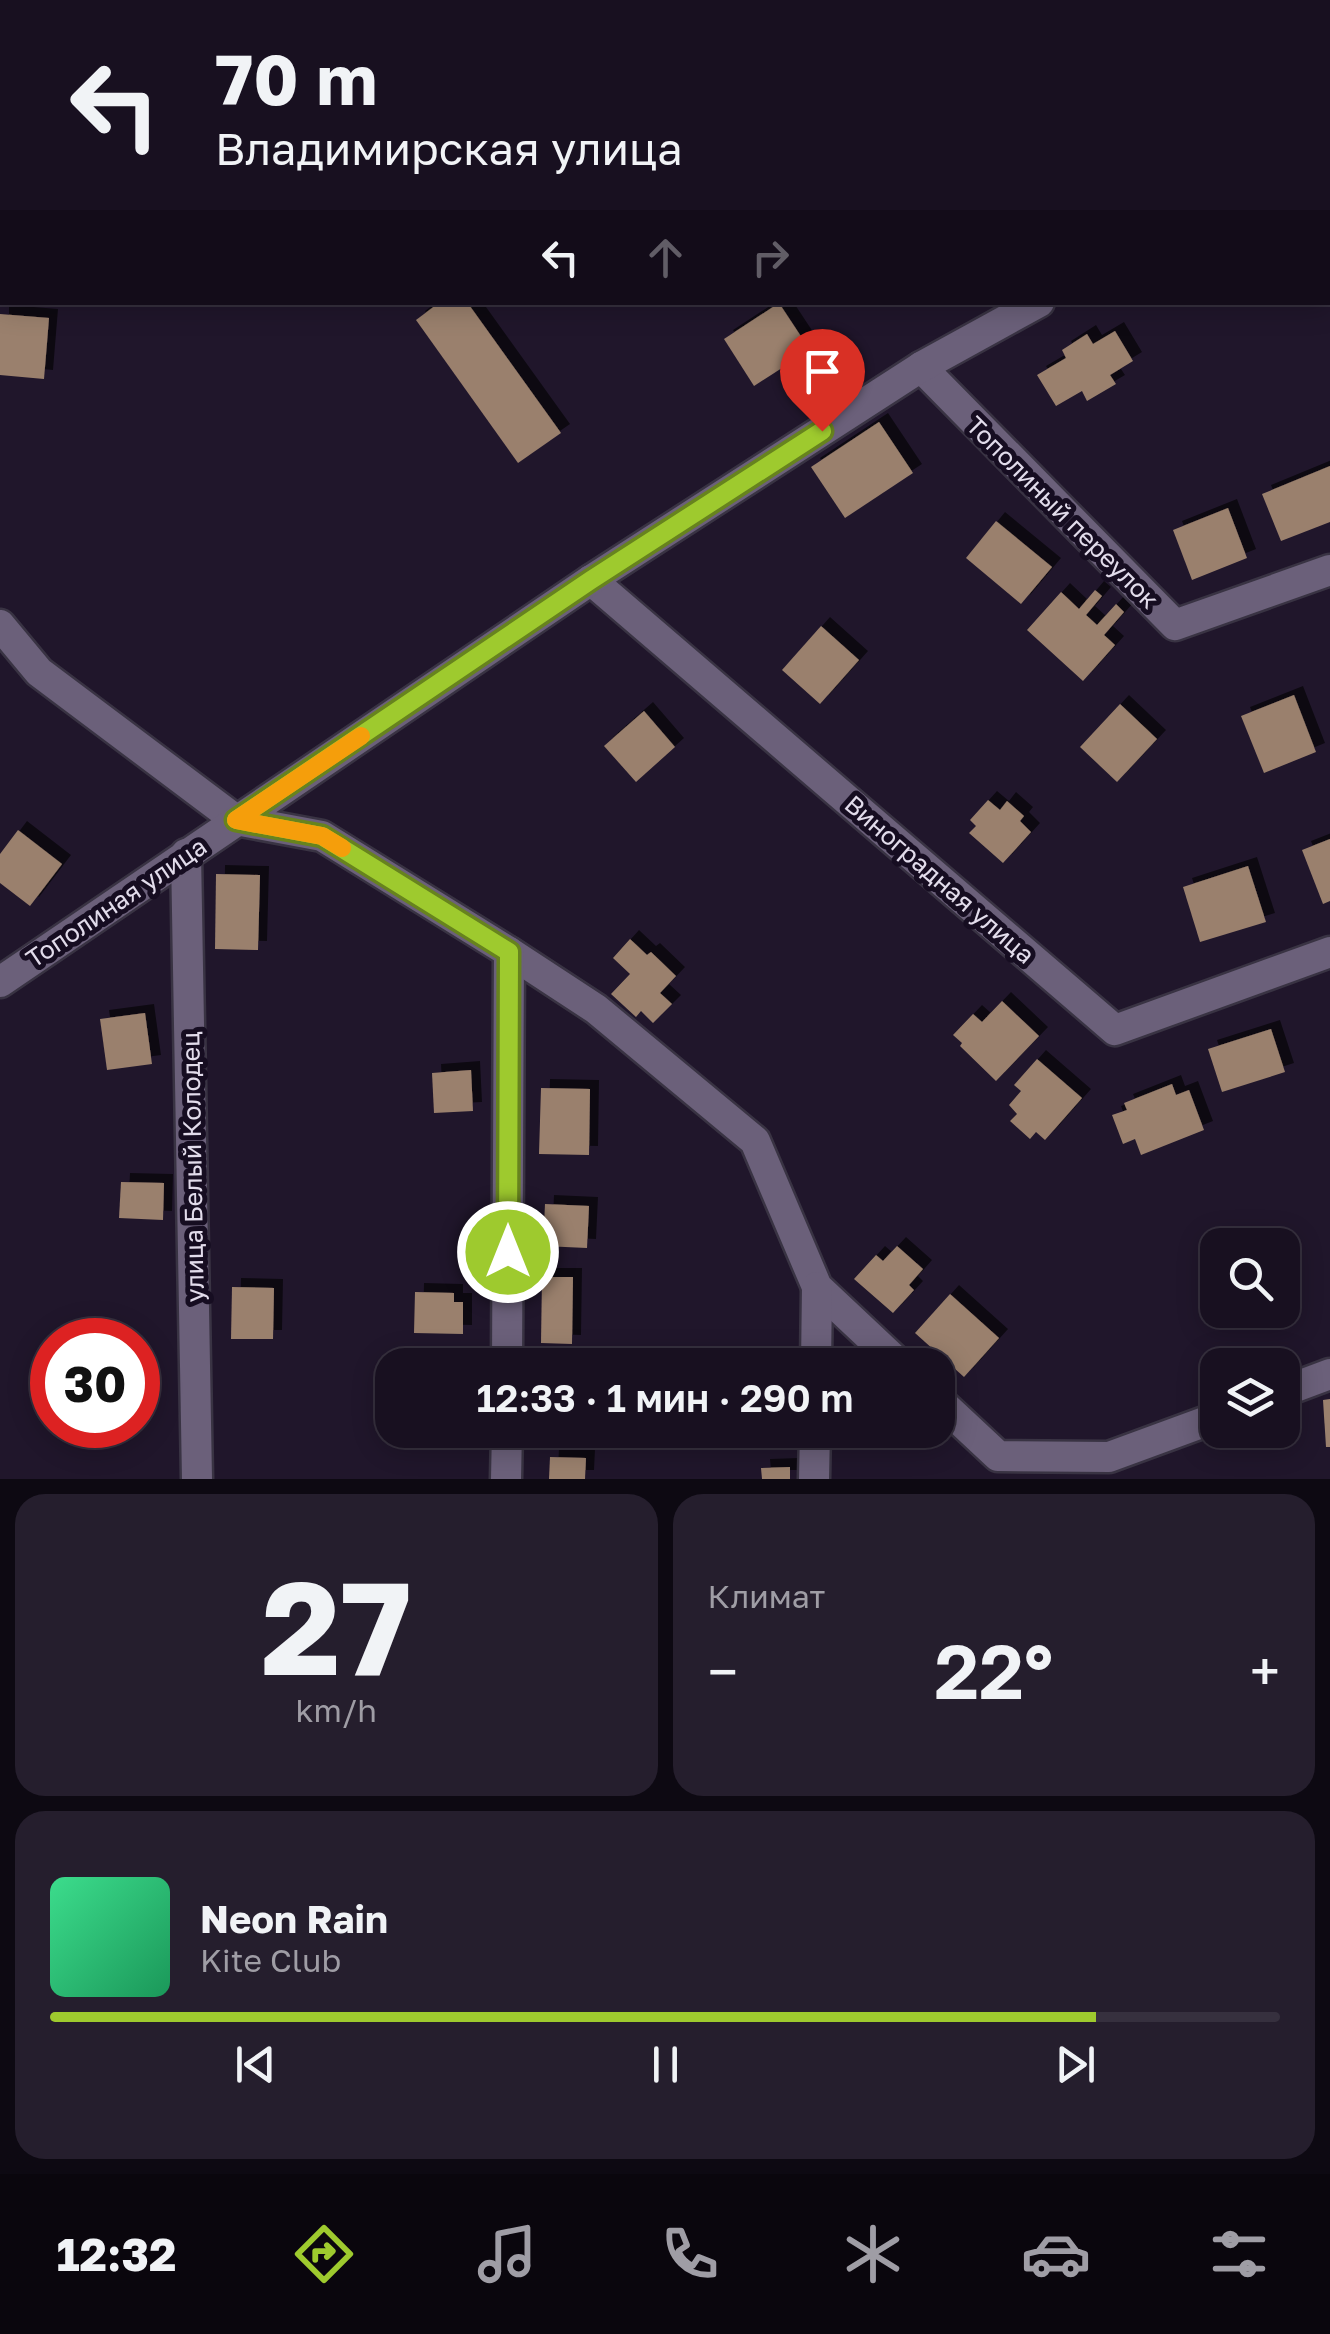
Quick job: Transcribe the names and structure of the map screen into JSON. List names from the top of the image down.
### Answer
{
  "streets": {
    "street": [
      "Тополиный переулок",
      "Виноградная улица",
      "Тополиная улица",
      "улица Белый Колодец"
    ]
  },
  "crossings": [
    ["Тополиный переулок", "Тополиная улица"],
    ["Виноградная улица", "Тополиная улица"],
    ["Тополиная улица", "улица Белый Колодец"]
  ],
  "page": {
    "turn": ["70 m", "Владимирская улица"],
    "limit": "30",
    "trip": "12:33 · 1 мин · 290 m",
    "tile": [
      ["27", "km/h"],
      "Климат"
    ],
    "heat": ["−", "22°", "+"],
    "song": ["Neon Rain", "Kite Club"],
    "tabs": "12:32"
  }
}
